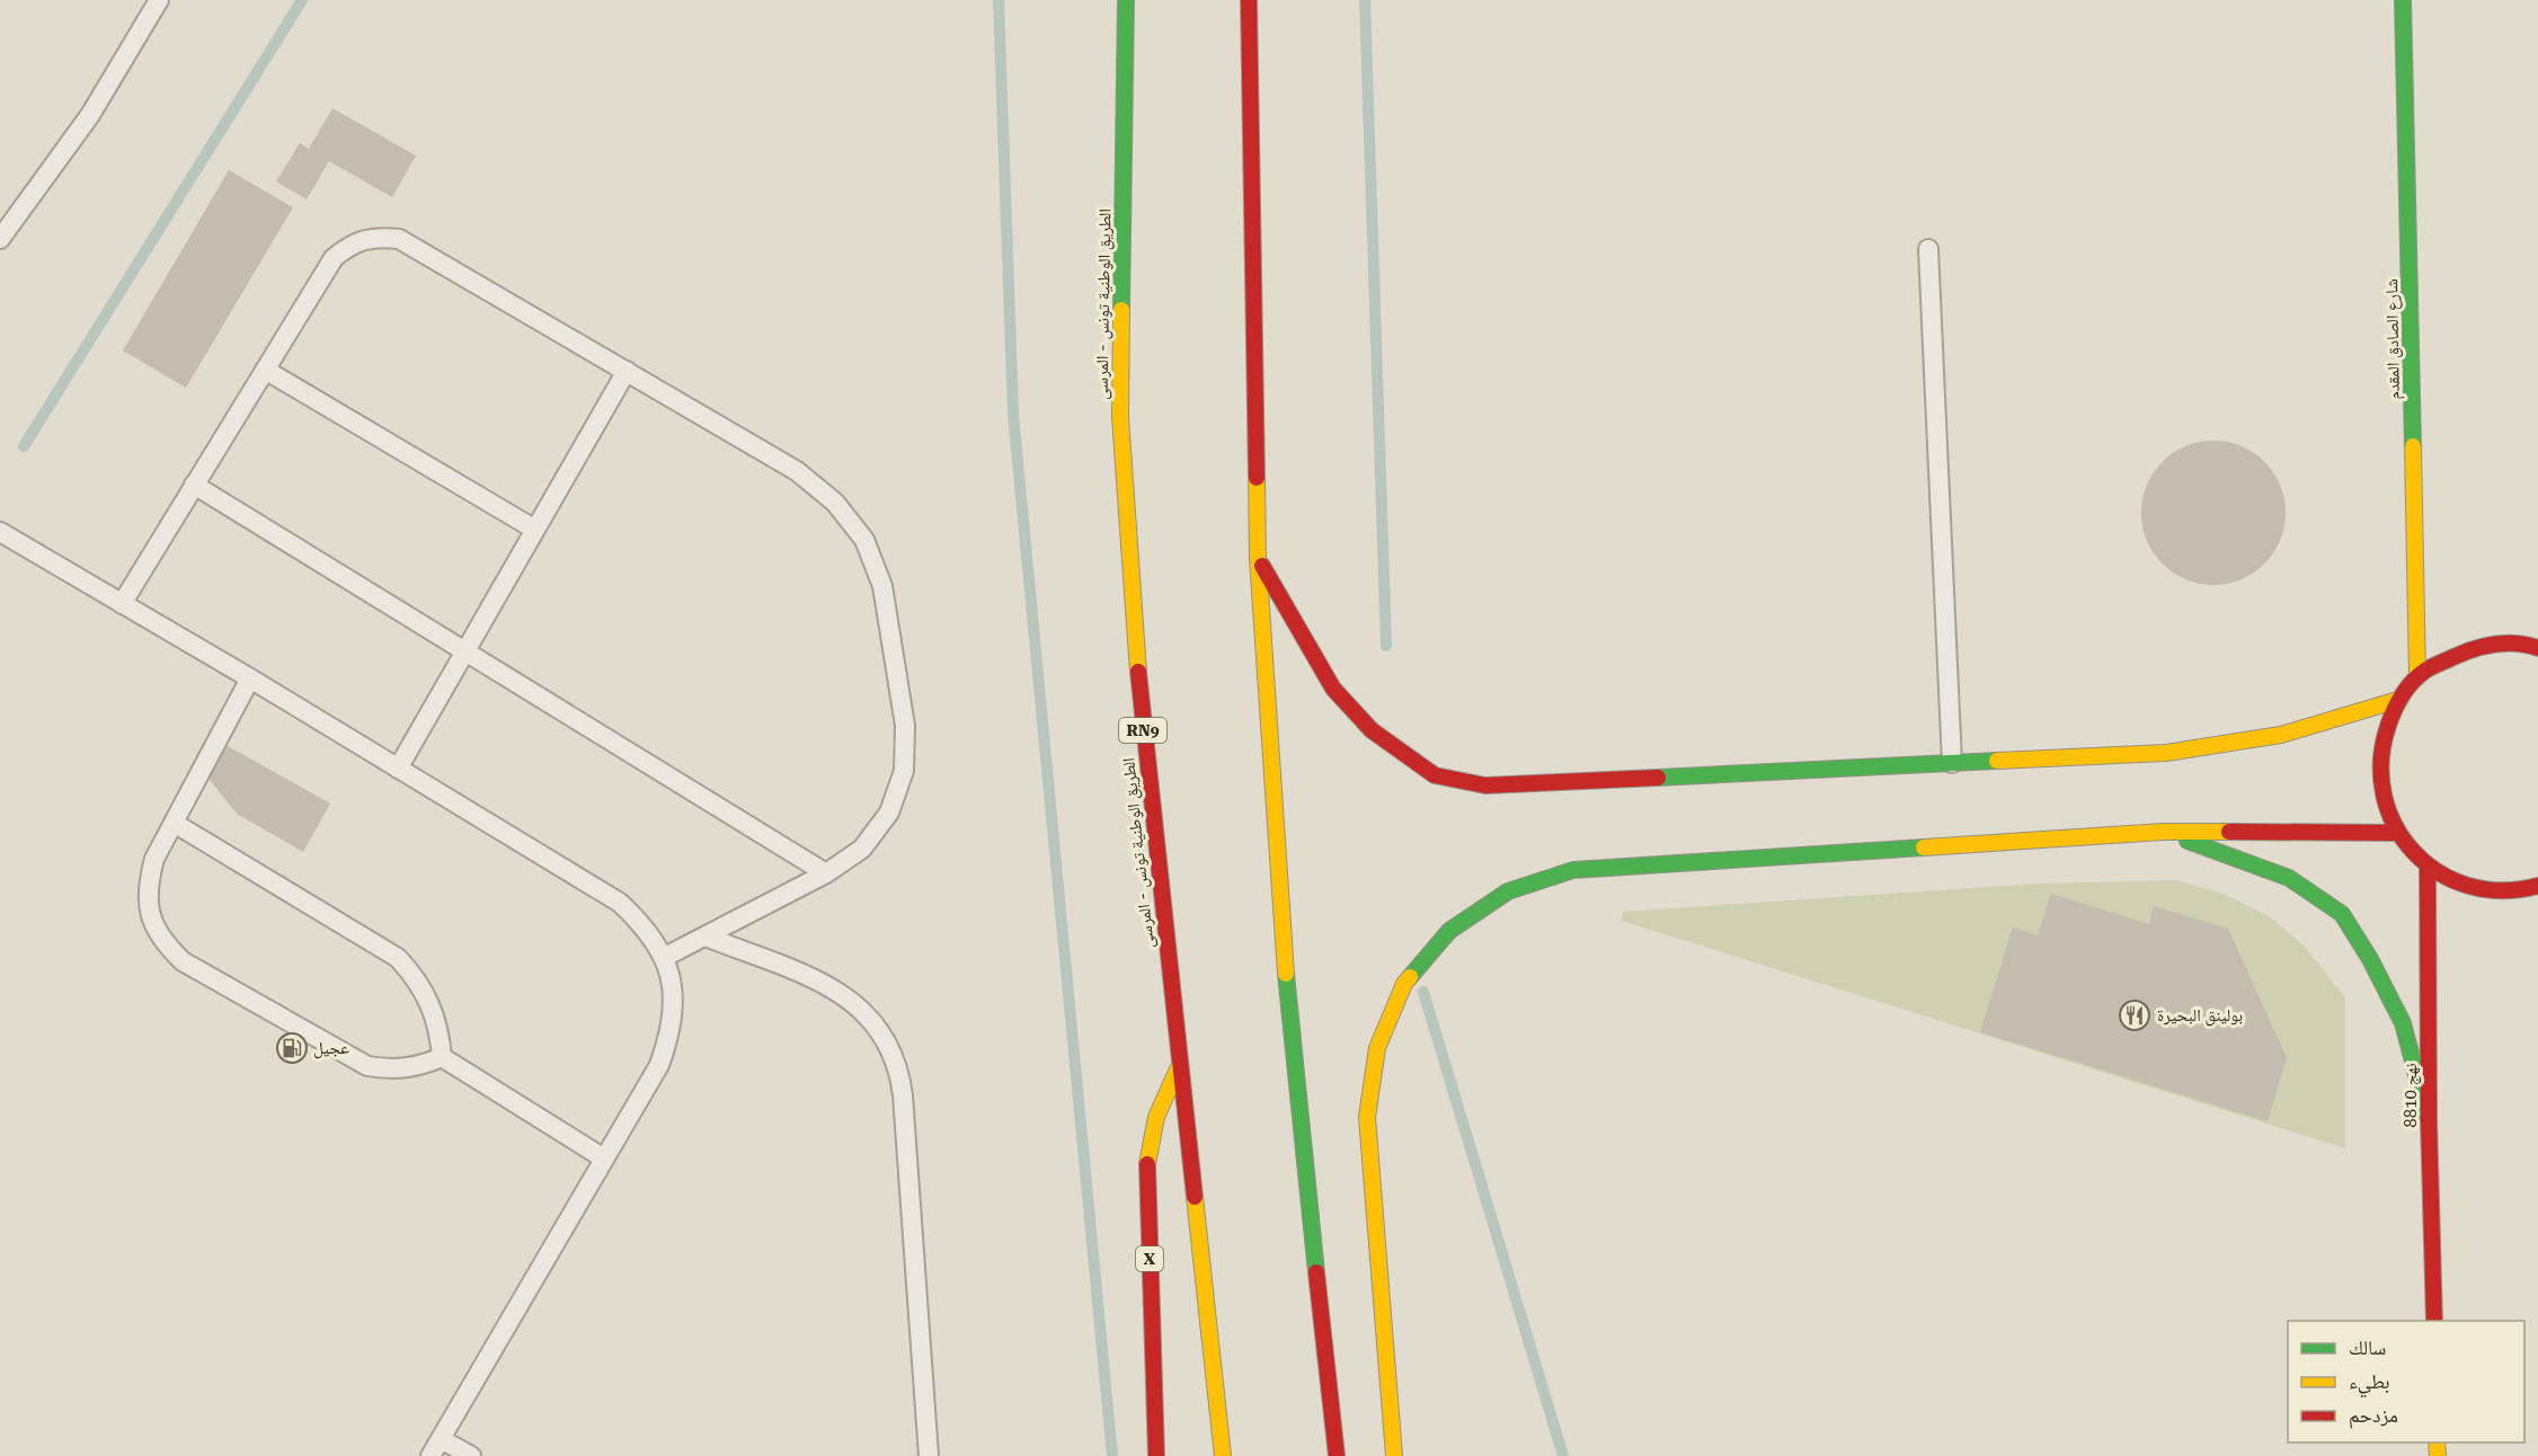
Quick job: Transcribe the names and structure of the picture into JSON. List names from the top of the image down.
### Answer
{
  "streets": {
    "main road": [
      "الطريق الوطنية تونس - المرسى",
      "شارع الصادق المقدم",
      "RN9",
      "نهج 8810",
      "X"
    ]
  },
  "crossings": [
    ["الطريق الوطنية تونس - المرسى", "X"]
  ],
  "places": {
    "restaurant": ["بولينق البحيرة"],
    "fuel station": ["عجيل"]
  },
  "legend": ["سالك", "بطيء", "مزدحم"]
}
